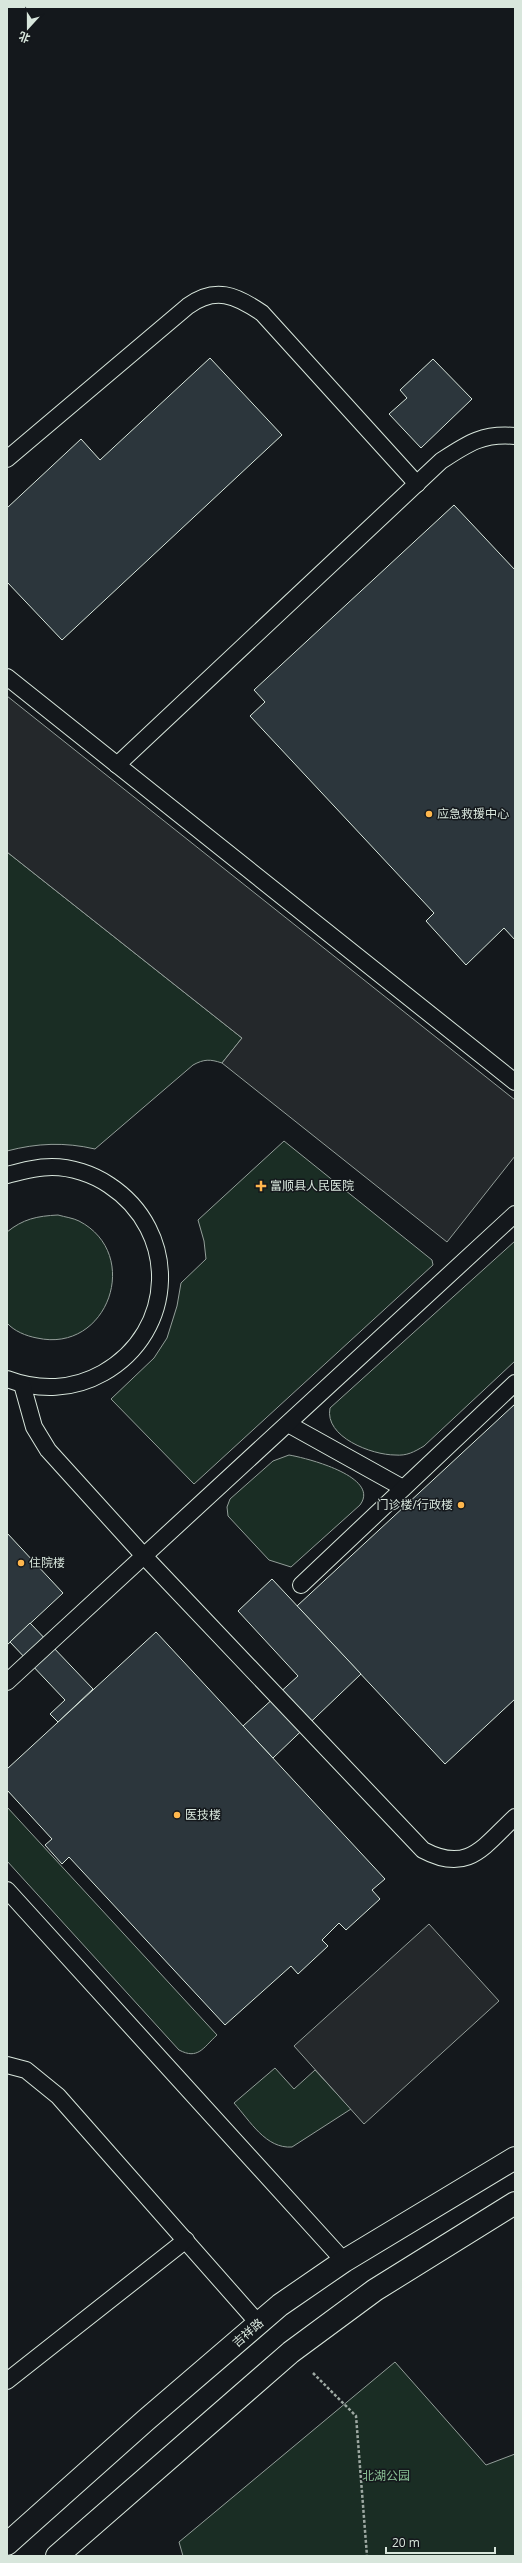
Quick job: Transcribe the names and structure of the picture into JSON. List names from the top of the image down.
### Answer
{
  "streets": {
    "main road": ["吉祥路"]
  },
  "parks": ["北湖公园"],
  "places": {
    "other": [
      "应急救援中心",
      "门诊楼/行政楼",
      "住院楼",
      "医技楼"
    ],
    "health": ["富顺县人民医院"]
  },
  "scale_bar": "20 m",
  "north": "bottom"
}
